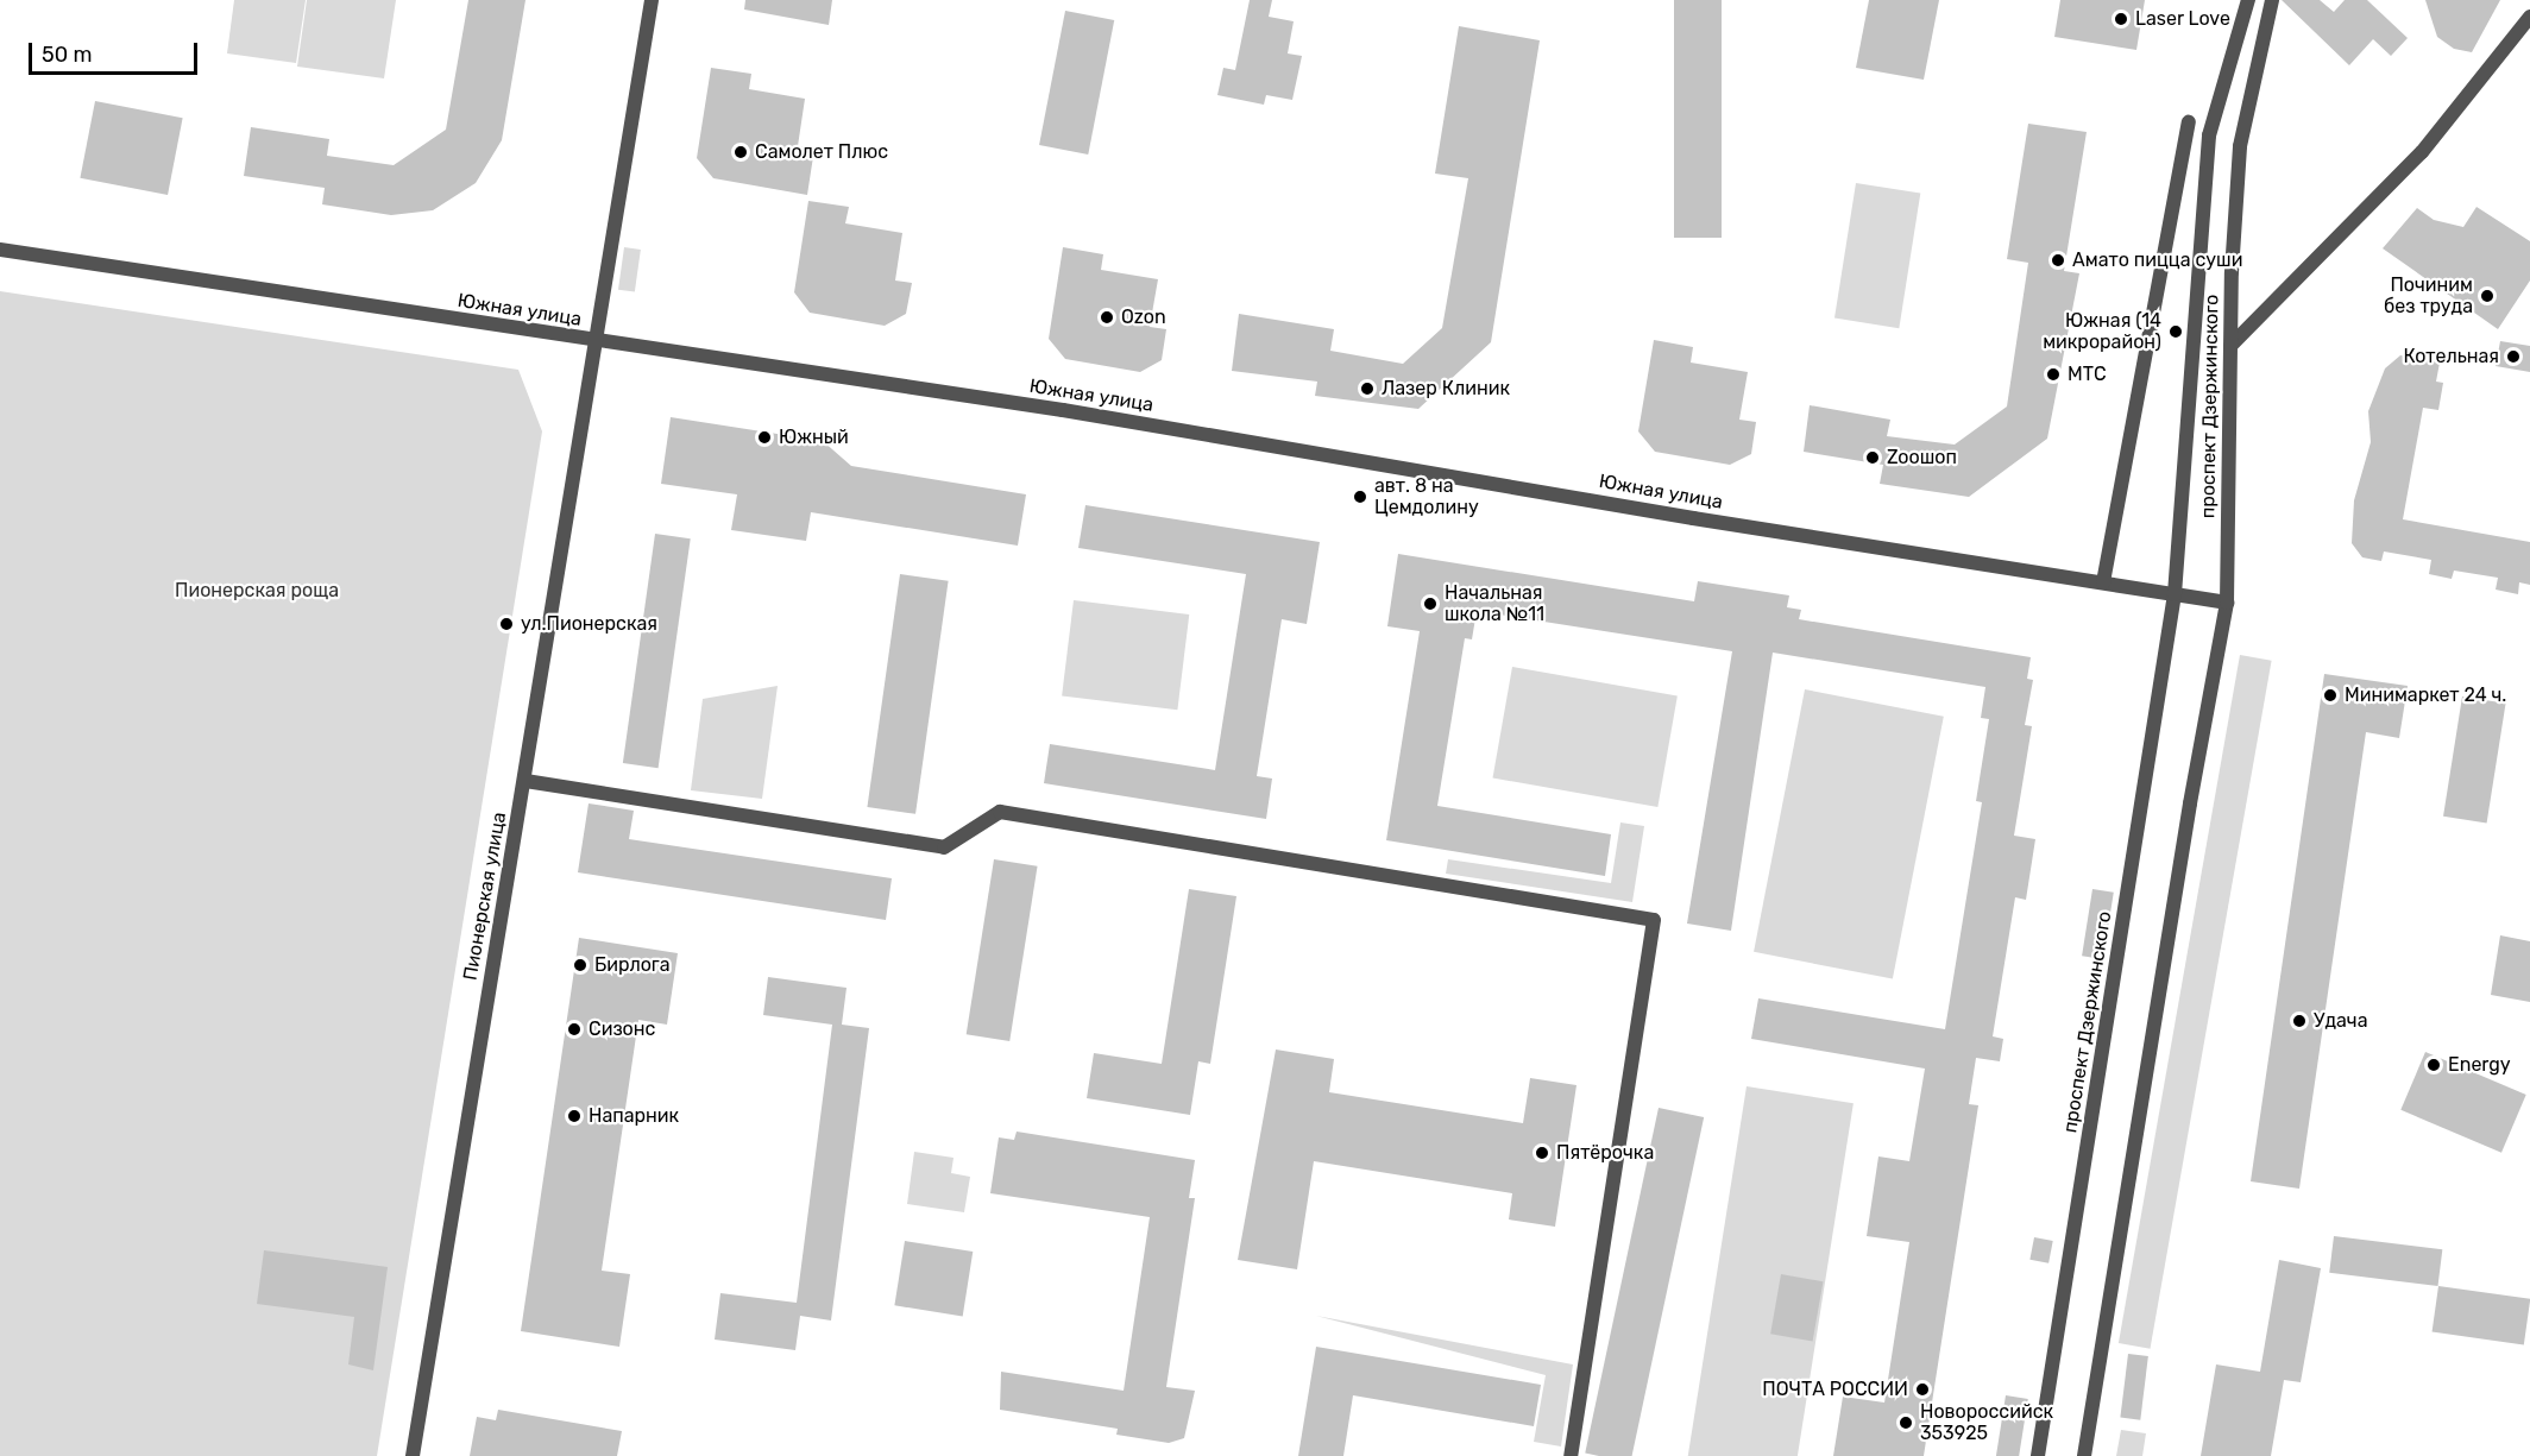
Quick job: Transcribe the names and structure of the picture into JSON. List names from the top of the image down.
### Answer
{
  "streets": {
    "street": ["Южная улица", "проспект Дзержинского", "Пионерская улица"]
  },
  "crossings": [
    ["Южная улица", "проспект Дзержинского"],
    ["Южная улица", "Пионерская улица"]
  ],
  "parks": ["Пионерская роща"],
  "places": [
    "Laser Love",
    "Самолет Плюс",
    "Амато пицца суши",
    "Починим без труда",
    "Ozon",
    "Южная (14 микрорайон)",
    "Котельная",
    "МТС",
    "Лазер Клиник",
    "Южный",
    "Zooшоп",
    "авт. 8 на Цемдолину",
    "Начальная школа №11",
    "ул.Пионерская",
    "Минимаркет 24 ч.",
    "Бирлога",
    "Удача",
    "Сизонс",
    "Energy",
    "Напарник",
    "Пятёрочка",
    "ПОЧТА РОССИИ",
    "Новороссийск 353925"
  ],
  "scale_bar": "50 m"
}
